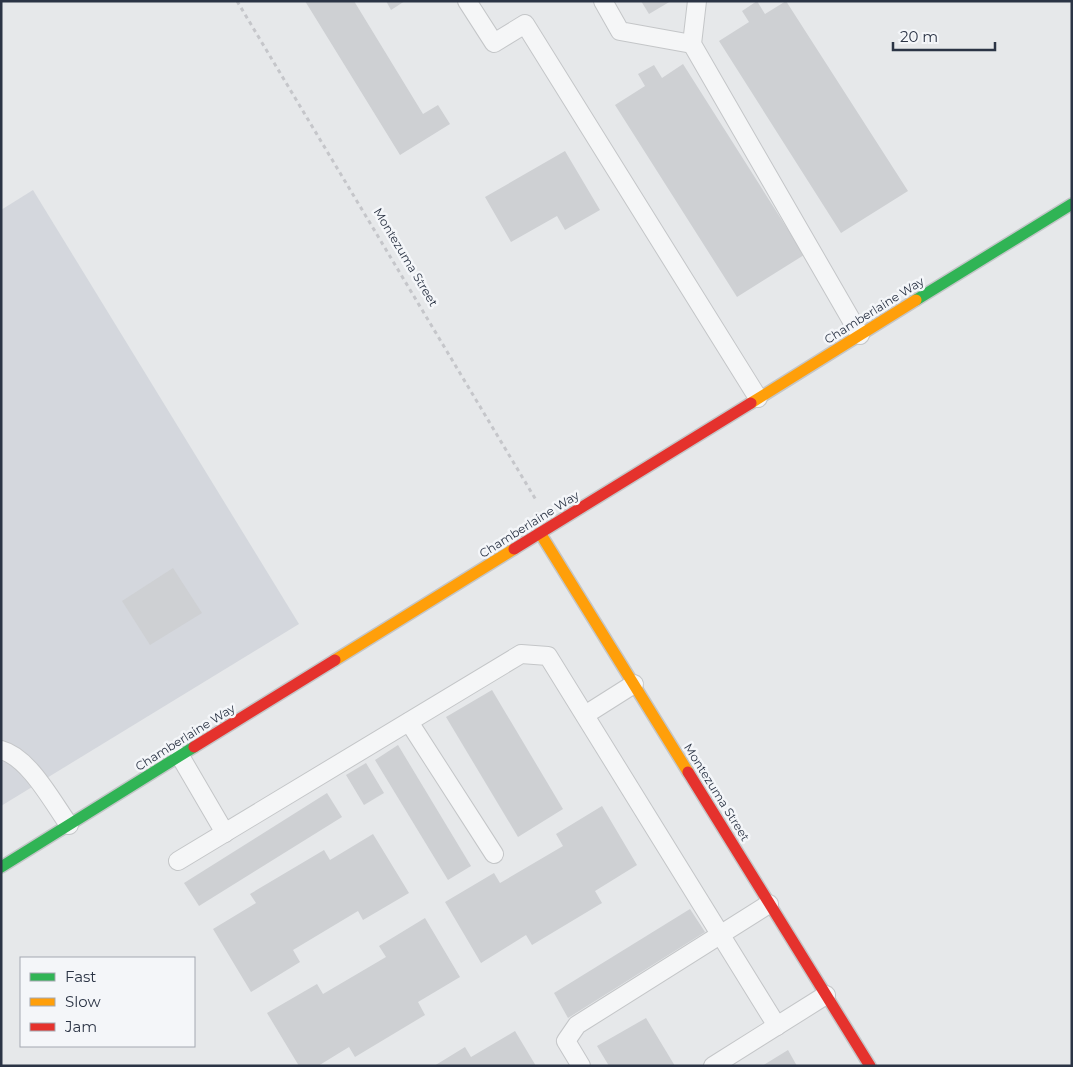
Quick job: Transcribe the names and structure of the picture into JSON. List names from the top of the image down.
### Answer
{
  "streets": {
    "street": ["Montezuma Street", "Chamberlaine Way"]
  },
  "crossings": [
    ["Montezuma Street", "Chamberlaine Way"]
  ],
  "legend": ["Fast", "Slow", "Jam"],
  "scale_bar": "20 m"
}
